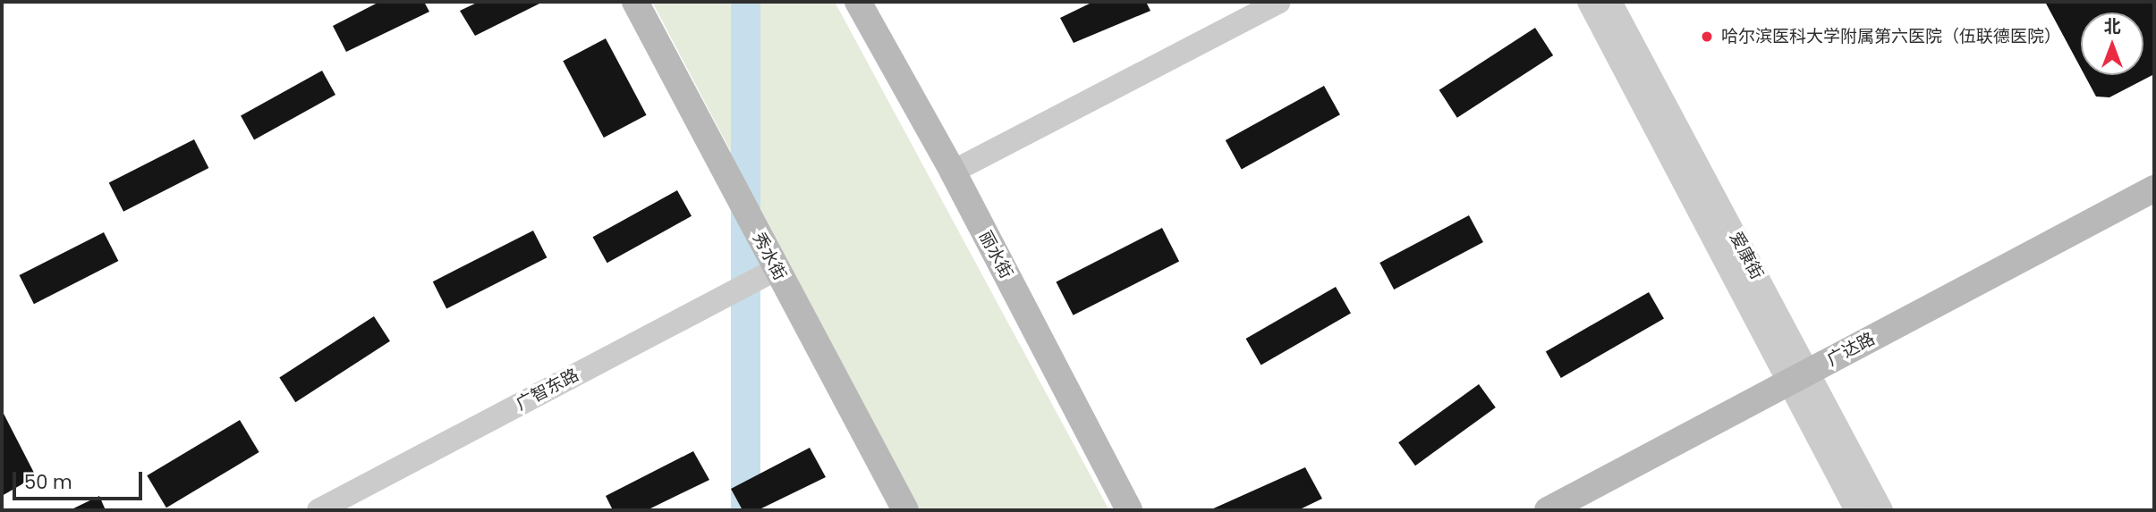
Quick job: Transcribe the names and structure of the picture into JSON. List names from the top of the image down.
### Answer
{
  "streets": {
    "main road": ["丽水街", "秀水街", "广达路"],
    "street": ["爱康街", "广智东路"]
  },
  "crossings": [
    ["爱康街", "广达路"],
    ["秀水街", "广智东路"]
  ],
  "places": ["哈尔滨医科大学附属第六医院（伍联德医院）"],
  "scale_bar": "50 m",
  "north": "top"
}
